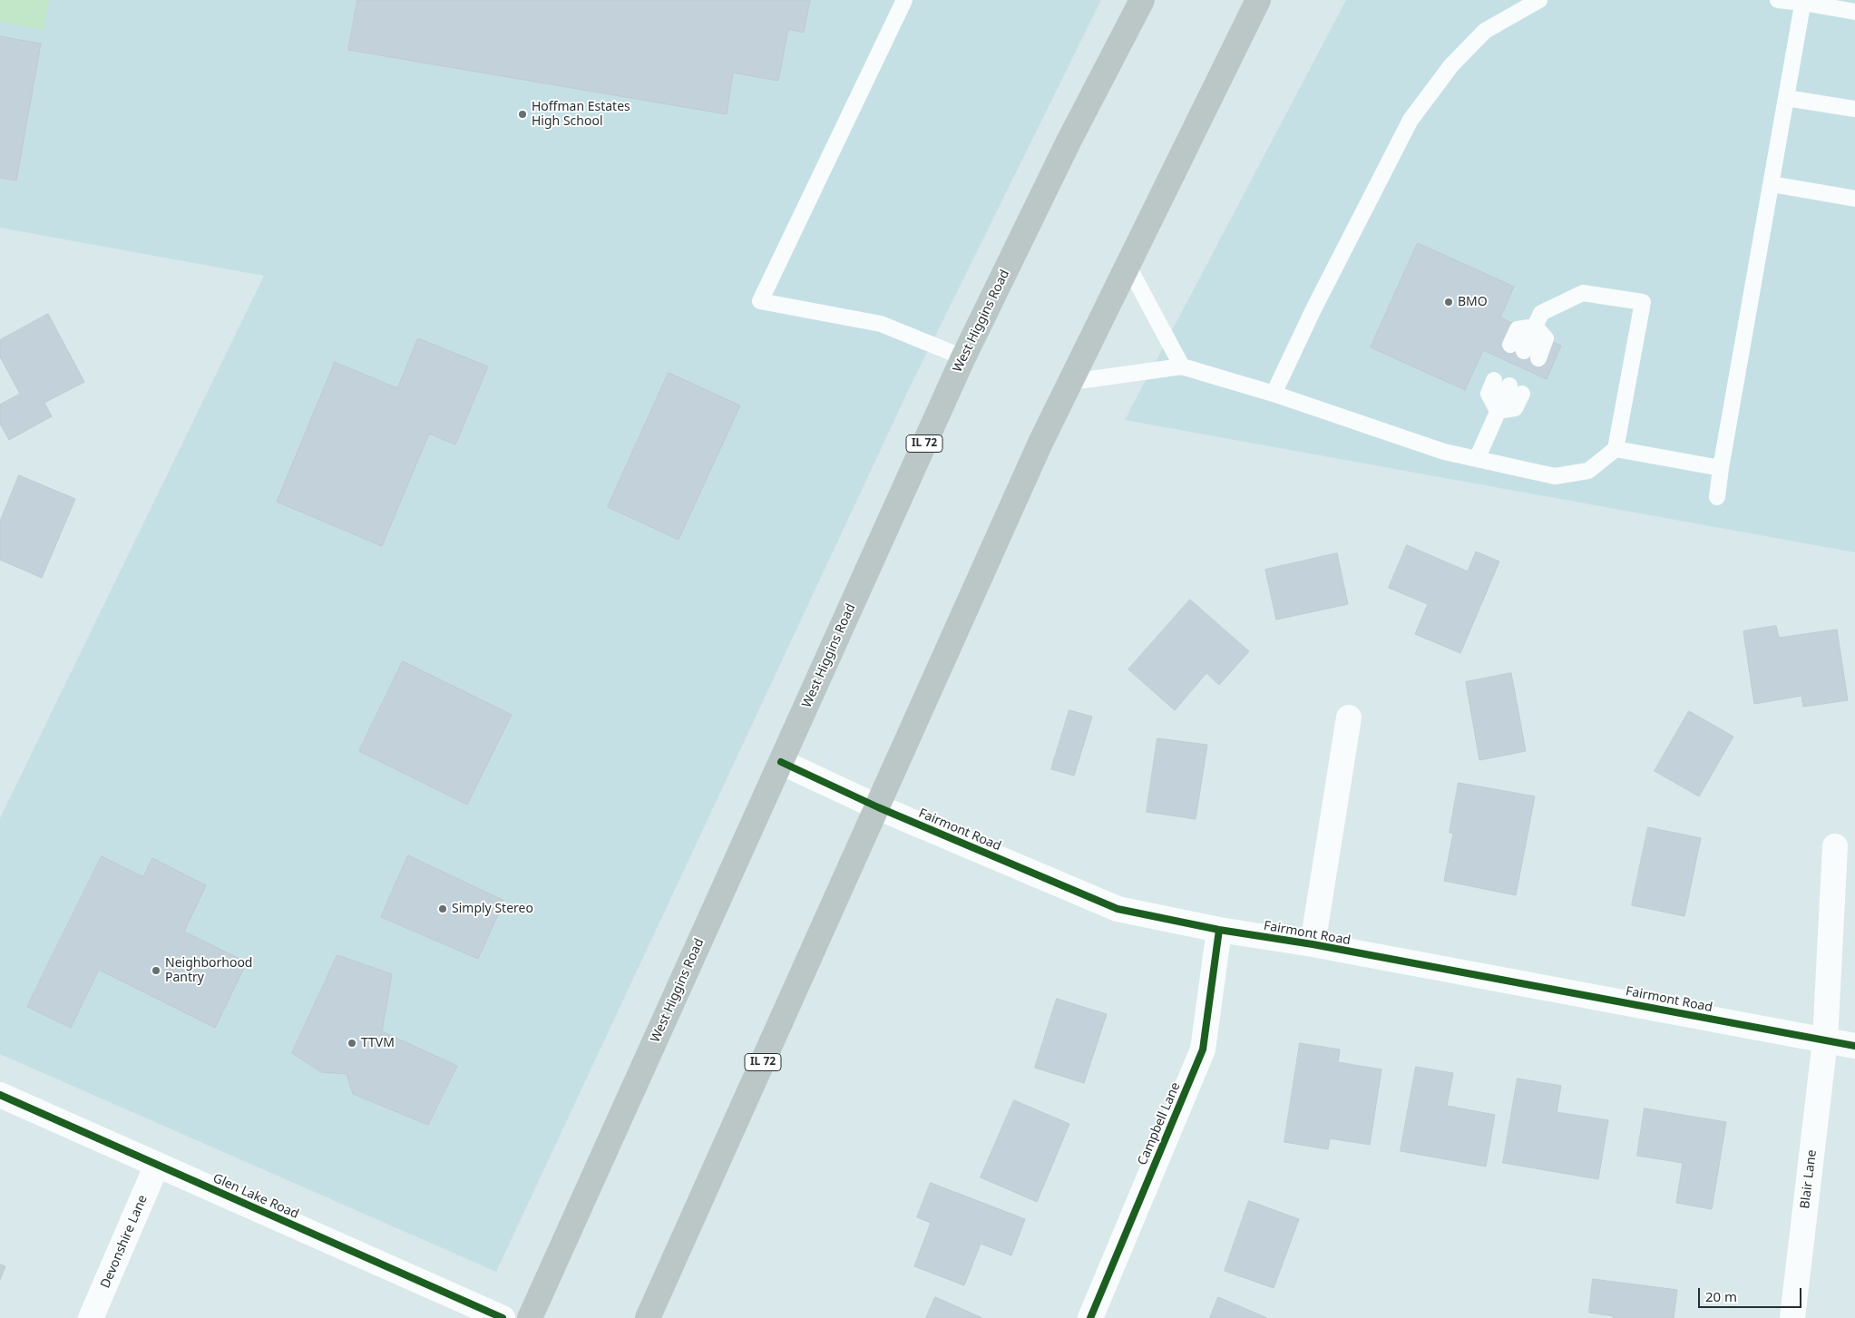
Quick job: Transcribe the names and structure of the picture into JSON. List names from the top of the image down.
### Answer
{
  "streets": {
    "main road": ["West Higgins Road", "IL 72"],
    "street": [
      "Fairmont Road",
      "Campbell Lane",
      "Blair Lane",
      "Glen Lake Road",
      "Devonshire Lane"
    ]
  },
  "crossings": [
    ["West Higgins Road", "Fairmont Road"],
    ["IL 72", "Fairmont Road"],
    ["Fairmont Road", "Campbell Lane"],
    ["Fairmont Road", "Blair Lane"],
    ["Glen Lake Road", "Devonshire Lane"]
  ],
  "places": [
    "Hoffman Estates High School",
    "BMO",
    "Simply Stereo",
    "Neighborhood Pantry",
    "TTVM"
  ],
  "scale_bar": "20 m"
}
